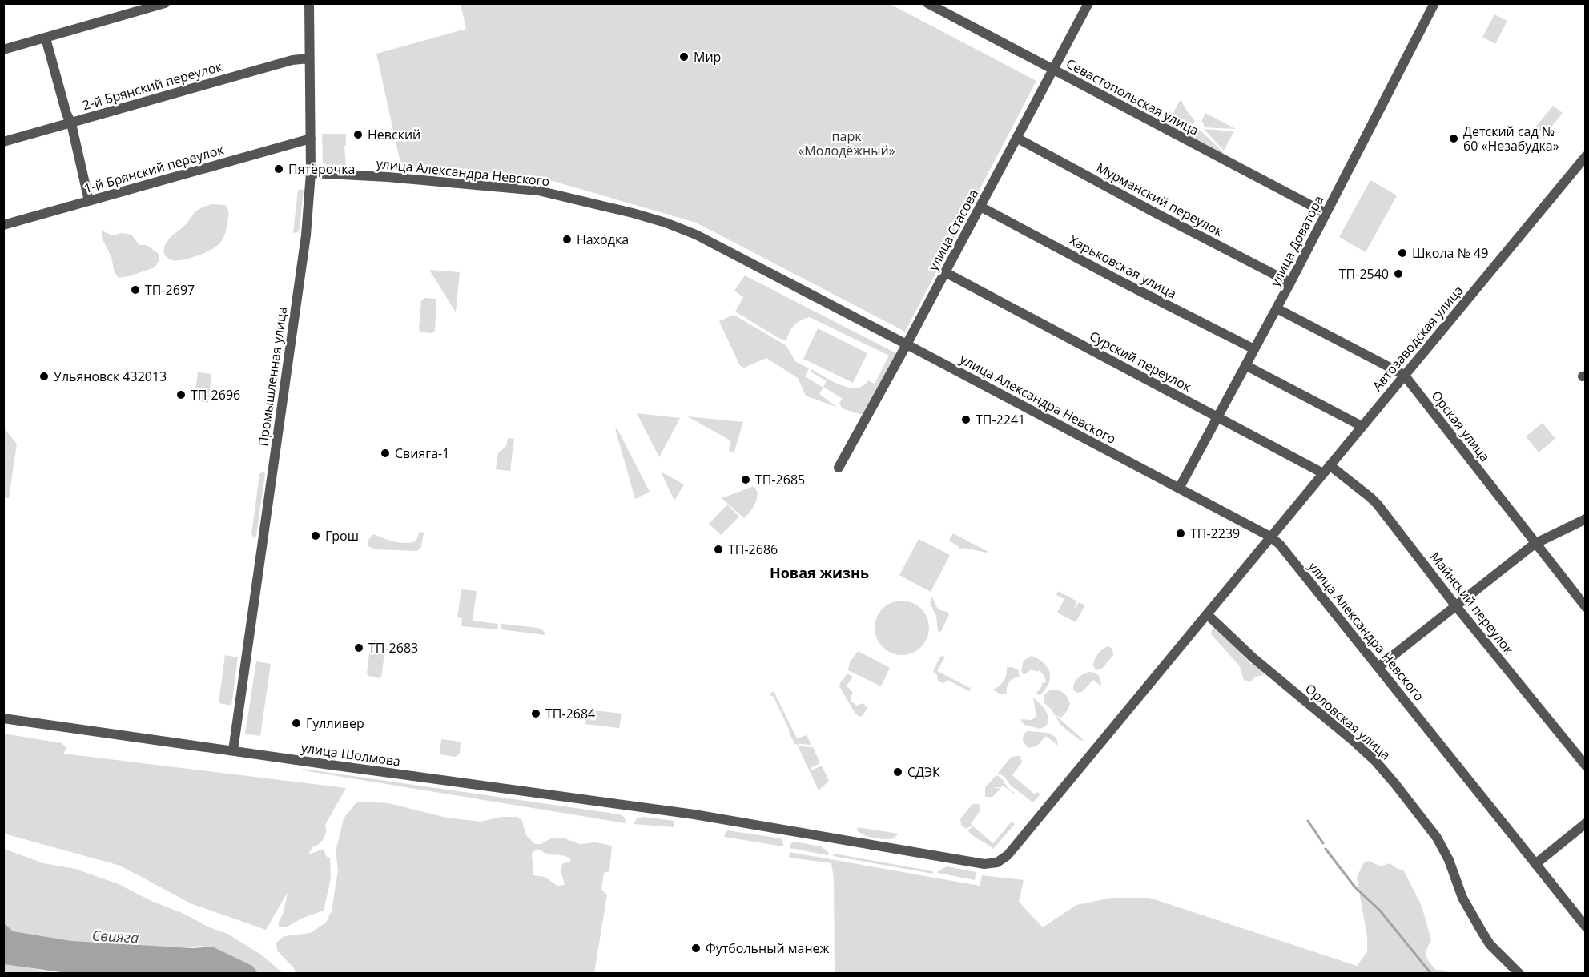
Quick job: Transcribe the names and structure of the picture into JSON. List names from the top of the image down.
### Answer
{
  "streets": {
    "street": [
      "2-й Брянский переулок",
      "Севастопольская улица",
      "1-й Брянский переулок",
      "улица Александра Невского",
      "Мурманский переулок",
      "улица Стасова",
      "улица Доватора",
      "Харьковская улица",
      "Автозаводская улица",
      "Сурский переулок",
      "Промышленная улица",
      "Орская улица",
      "Майнский переулок",
      "Орловская улица",
      "улица Шолмова"
    ]
  },
  "crossings": [
    ["2-й Брянский переулок", "Промышленная улица"],
    ["Севастопольская улица", "улица Стасова"],
    ["Севастопольская улица", "улица Доватора"],
    ["1-й Брянский переулок", "Промышленная улица"],
    ["улица Александра Невского", "улица Стасова"],
    ["улица Александра Невского", "улица Доватора"],
    ["улица Александра Невского", "Автозаводская улица"],
    ["улица Александра Невского", "Промышленная улица"],
    ["Мурманский переулок", "улица Стасова"],
    ["Мурманский переулок", "улица Доватора"],
    ["улица Стасова", "Харьковская улица"],
    ["улица Стасова", "Сурский переулок"],
    ["улица Доватора", "Харьковская улица"],
    ["улица Доватора", "Сурский переулок"],
    ["улица Доватора", "Орская улица"],
    ["Автозаводская улица", "Сурский переулок"],
    ["Автозаводская улица", "Орская улица"],
    ["Автозаводская улица", "Майнский переулок"],
    ["Сурский переулок", "Майнский переулок"],
    ["Промышленная улица", "улица Шолмова"],
    ["Орловская улица", "улица Шолмова"]
  ],
  "districts": ["Новая жизнь"],
  "water": ["Свияга"],
  "parks": ["парк «Молодёжный»"],
  "places": [
    "Мир",
    "Невский",
    "Детский сад № 60 «Незабудка»",
    "Пятёрочка",
    "Находка",
    "Школа № 49",
    "ТП-2540",
    "ТП-2697",
    "Ульяновск 432013",
    "ТП-2696",
    "ТП-2241",
    "Свияга-1",
    "ТП-2685",
    "ТП-2239",
    "Грош",
    "ТП-2686",
    "ТП-2683",
    "ТП-2684",
    "Гулливер",
    "СДЭК",
    "Футбольный манеж"
  ]
}
